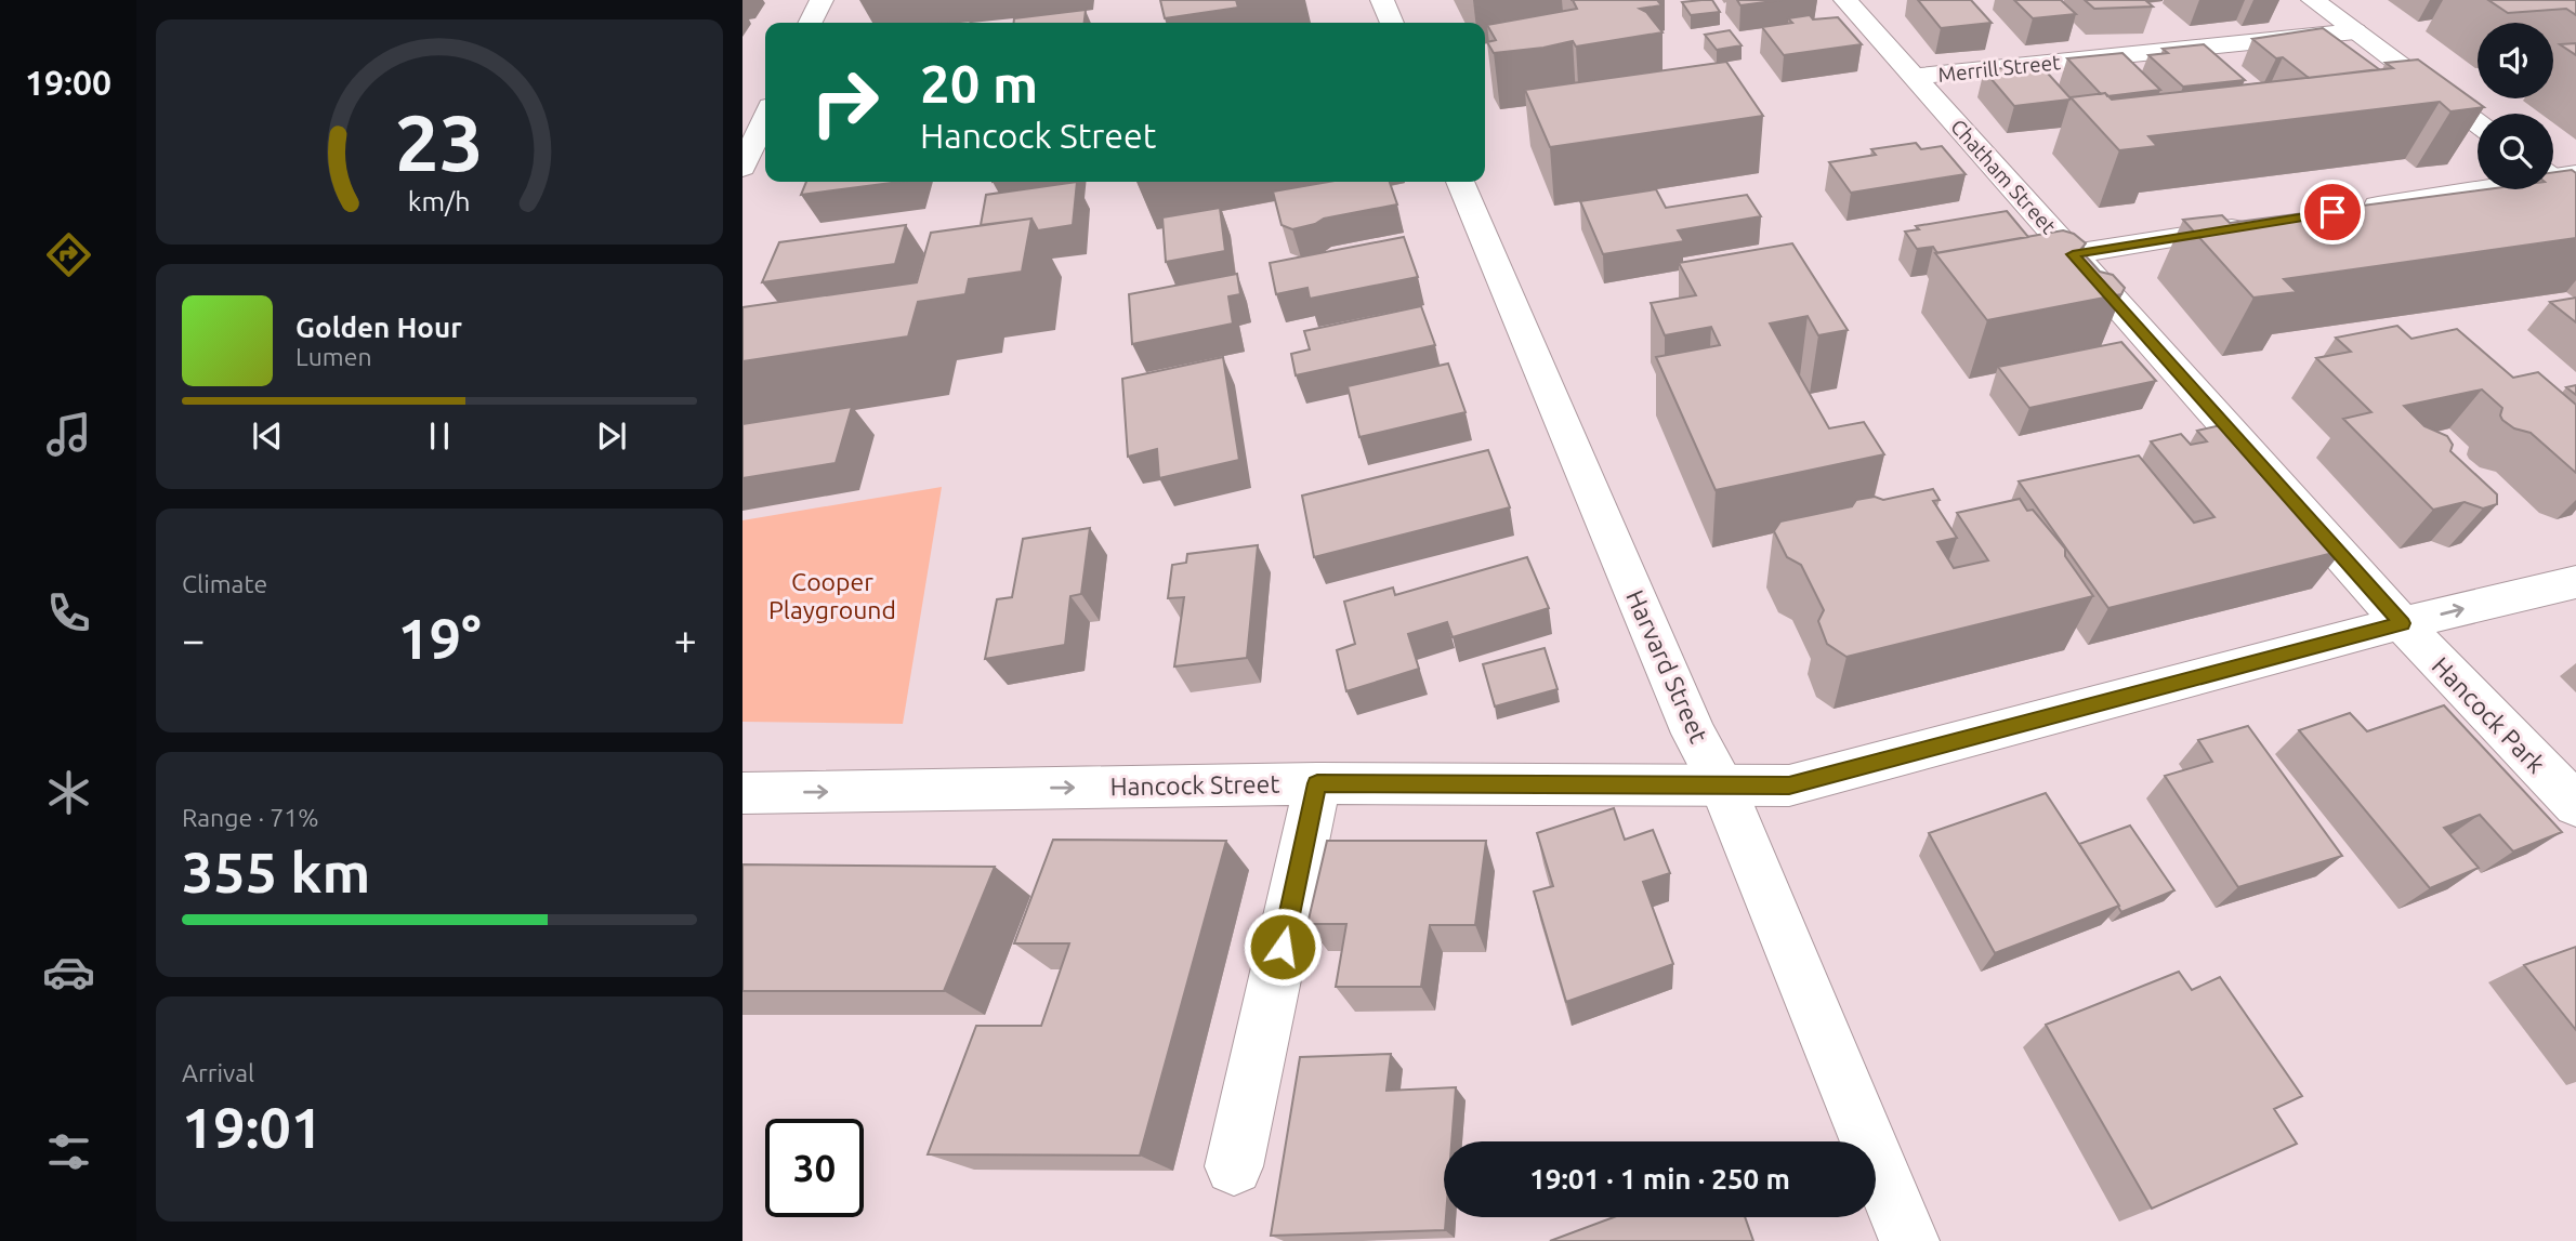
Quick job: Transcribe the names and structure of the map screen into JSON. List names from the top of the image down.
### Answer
{
  "streets": {
    "street": [
      "Merrill Street",
      "Chatham Street",
      "Harvard Street",
      "Hancock Park",
      "Hancock Street"
    ]
  },
  "crossings": [
    ["Merrill Street", "Chatham Street"],
    ["Chatham Street", "Hancock Park"],
    ["Chatham Street", "Hancock Street"],
    ["Harvard Street", "Hancock Street"],
    ["Hancock Park", "Hancock Street"]
  ],
  "one_way": ["Hancock Street"],
  "parks": ["Cooper Playground"],
  "page": {
    "tabs": "19:00",
    "turn": ["20 m", "Hancock Street"],
    "song": ["Golden Hour", "Lumen"],
    "tile": [
      "Climate",
      ["Range · 71%", "355 km"],
      ["Arrival", "19:01"]
    ],
    "heat": ["−", "19°", "+"],
    "limit": "30",
    "trip": "19:01 · 1 min · 250 m",
    "gauge": ["23", "km/h"]
  }
}
